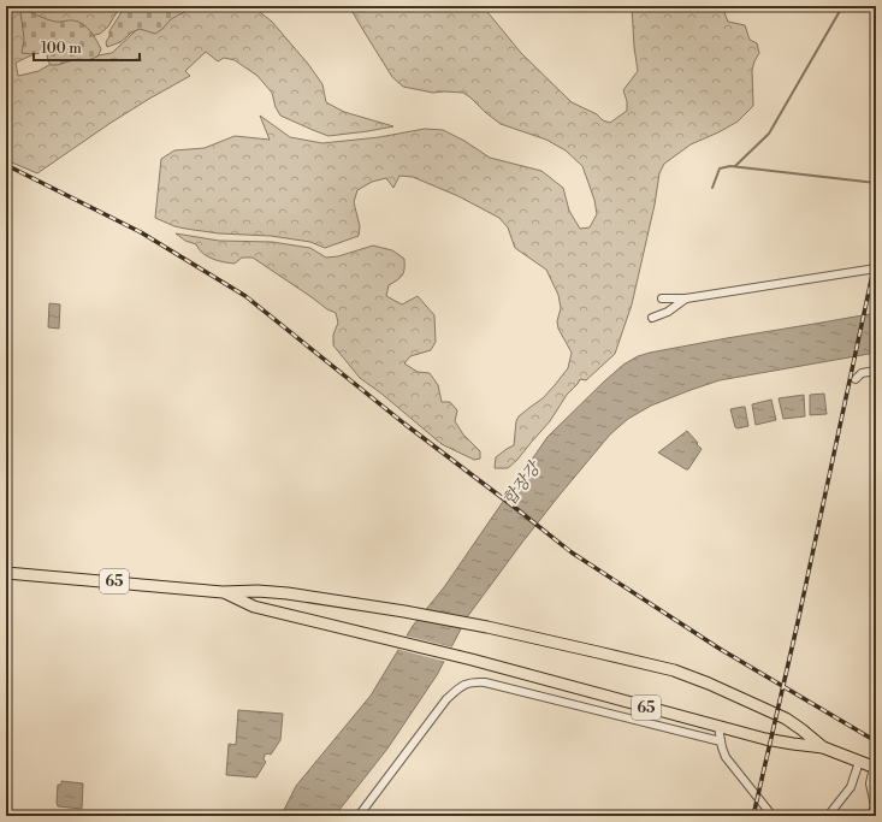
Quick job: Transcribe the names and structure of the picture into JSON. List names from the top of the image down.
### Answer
{
  "streets": {
    "main road": ["65"]
  },
  "water": ["합장강"],
  "scale_bar": "100 m"
}
